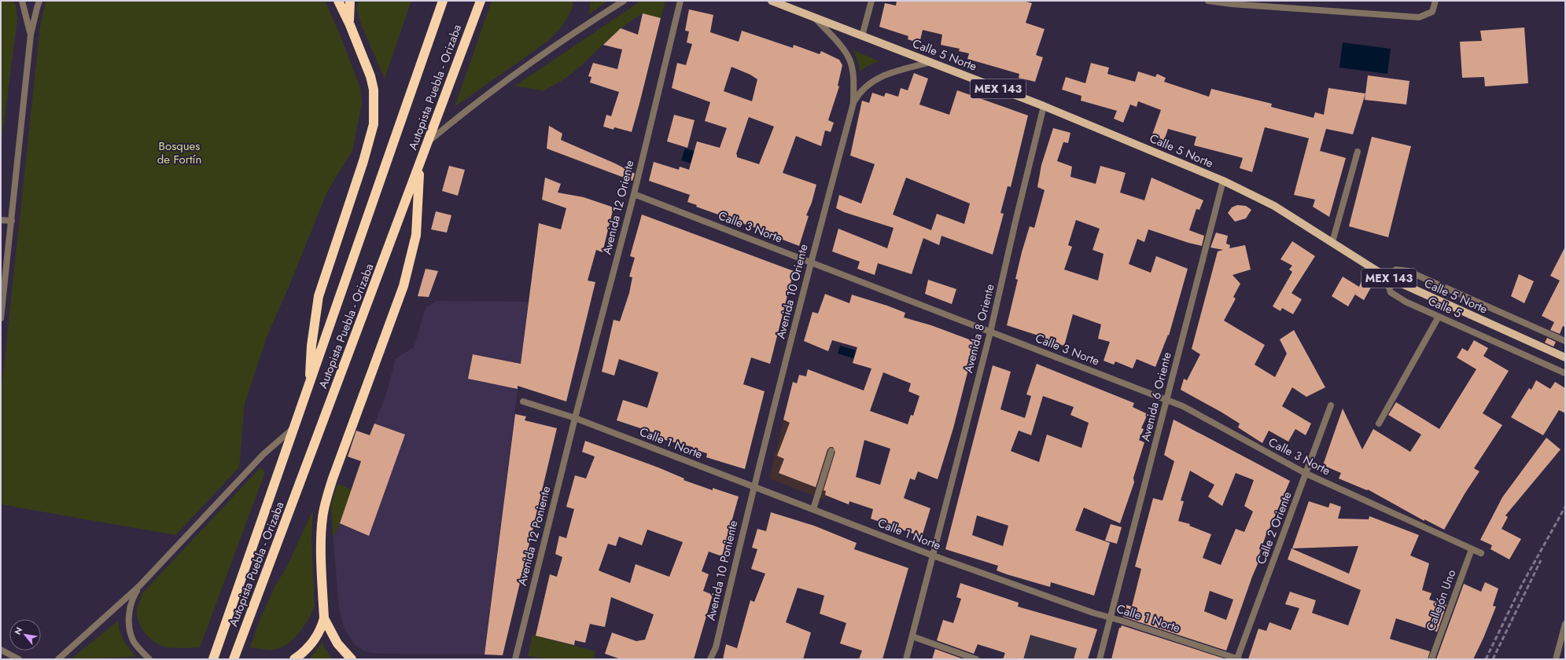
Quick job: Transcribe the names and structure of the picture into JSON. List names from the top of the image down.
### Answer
{
  "streets": {
    "highway": ["Autopista Puebla - Orizaba"],
    "main road": ["Calle 5 Norte", "MEX 143"],
    "street": [
      "Avenida 12 Oriente",
      "Calle 3 Norte",
      "Avenida 10 Oriente",
      "Calle 5",
      "Avenida 8 Oriente",
      "Avenida 6 Oriente",
      "Calle 1 Norte",
      "Calle 2 Oriente",
      "Avenida 12 Poniente",
      "Avenida 10 Poniente",
      "Callejón Uno"
    ]
  },
  "crossings": [
    ["Calle 5 Norte", "Calle 5"],
    ["Calle 5 Norte", "Avenida 8 Oriente"],
    ["Calle 5 Norte", "Avenida 6 Oriente"],
    ["Avenida 12 Oriente", "Calle 3 Norte"],
    ["Avenida 12 Oriente", "Calle 1 Norte"],
    ["Avenida 12 Oriente", "Avenida 12 Poniente"],
    ["Calle 3 Norte", "Avenida 10 Oriente"],
    ["Calle 3 Norte", "Avenida 8 Oriente"],
    ["Calle 3 Norte", "Avenida 6 Oriente"],
    ["Calle 3 Norte", "Calle 2 Oriente"],
    ["Calle 3 Norte", "Callejón Uno"],
    ["Avenida 10 Oriente", "Calle 1 Norte"],
    ["Avenida 10 Oriente", "Avenida 10 Poniente"],
    ["Avenida 8 Oriente", "Calle 1 Norte"],
    ["Avenida 6 Oriente", "Calle 1 Norte"],
    ["Calle 1 Norte", "Calle 2 Oriente"],
    ["Calle 1 Norte", "Avenida 12 Poniente"],
    ["Calle 1 Norte", "Avenida 10 Poniente"]
  ],
  "parks": ["Bosques de Fortín"],
  "north": "top left"
}
